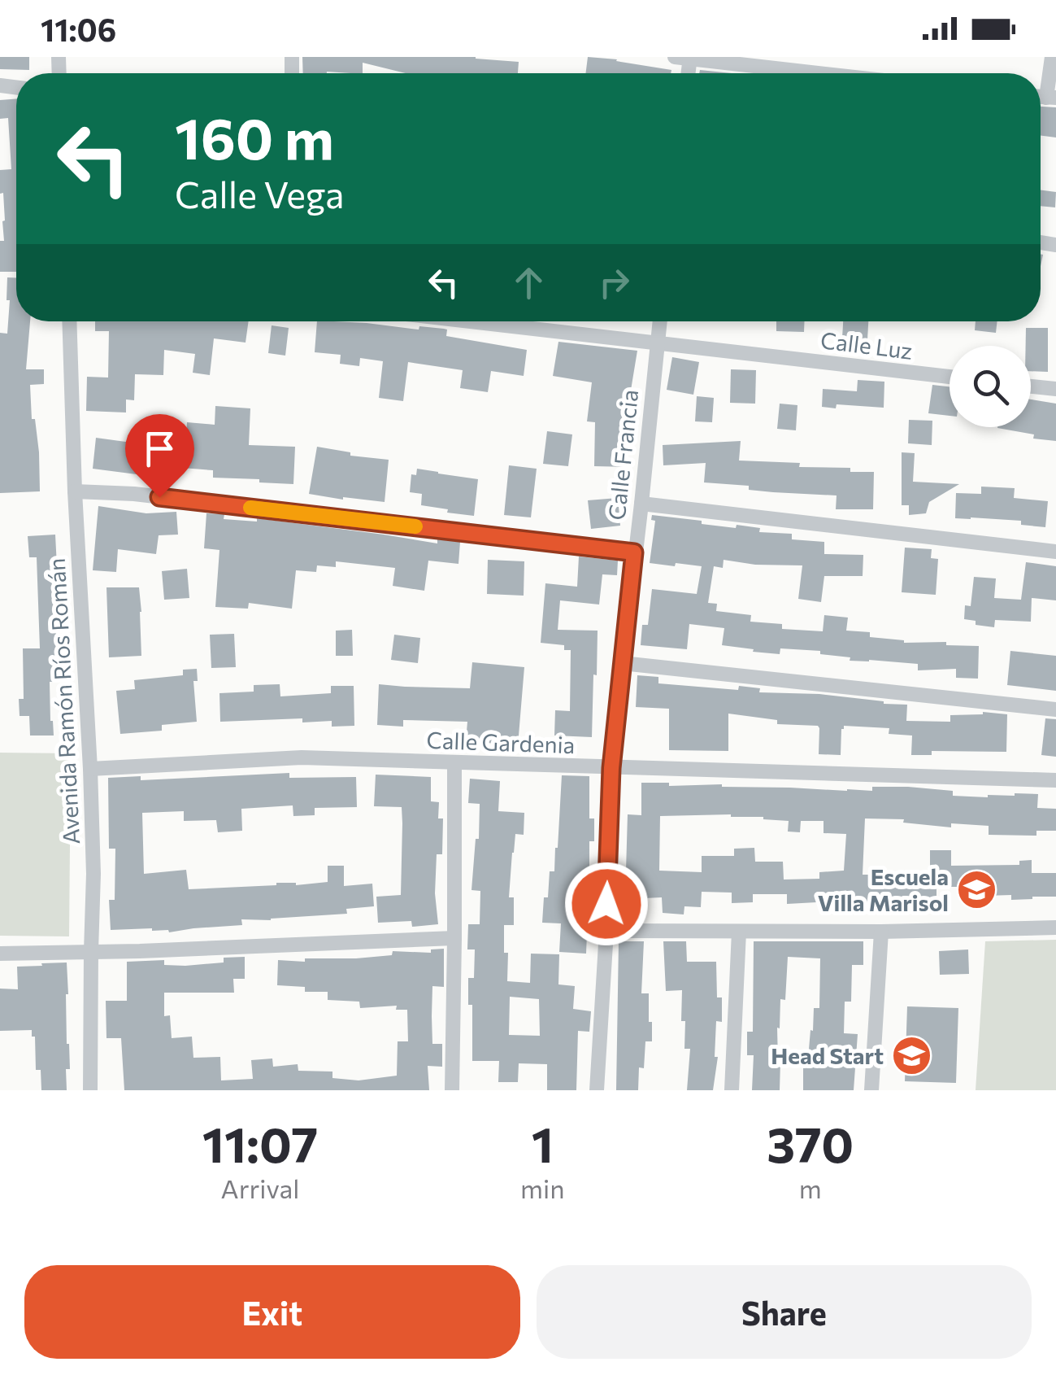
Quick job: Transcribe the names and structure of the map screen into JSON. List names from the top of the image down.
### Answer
{
  "streets": {
    "street": [
      "Calle Luz",
      "Calle Francia",
      "Avenida Ramón Ríos Román",
      "Calle Gardenia"
    ]
  },
  "crossings": [
    ["Calle Luz", "Calle Francia"],
    ["Calle Francia", "Calle Gardenia"],
    ["Avenida Ramón Ríos Román", "Calle Gardenia"]
  ],
  "places": {
    "school or university": ["Escuela Villa Marisol", "Head Start"]
  },
  "page": {
    "status": "11:06",
    "turn": ["160 m", "Calle Vega"],
    "eta": [
      "11:07",
      "Arrival",
      "1",
      "min",
      "370",
      "m"
    ],
    "buttons": ["Exit", "Share"]
  }
}
